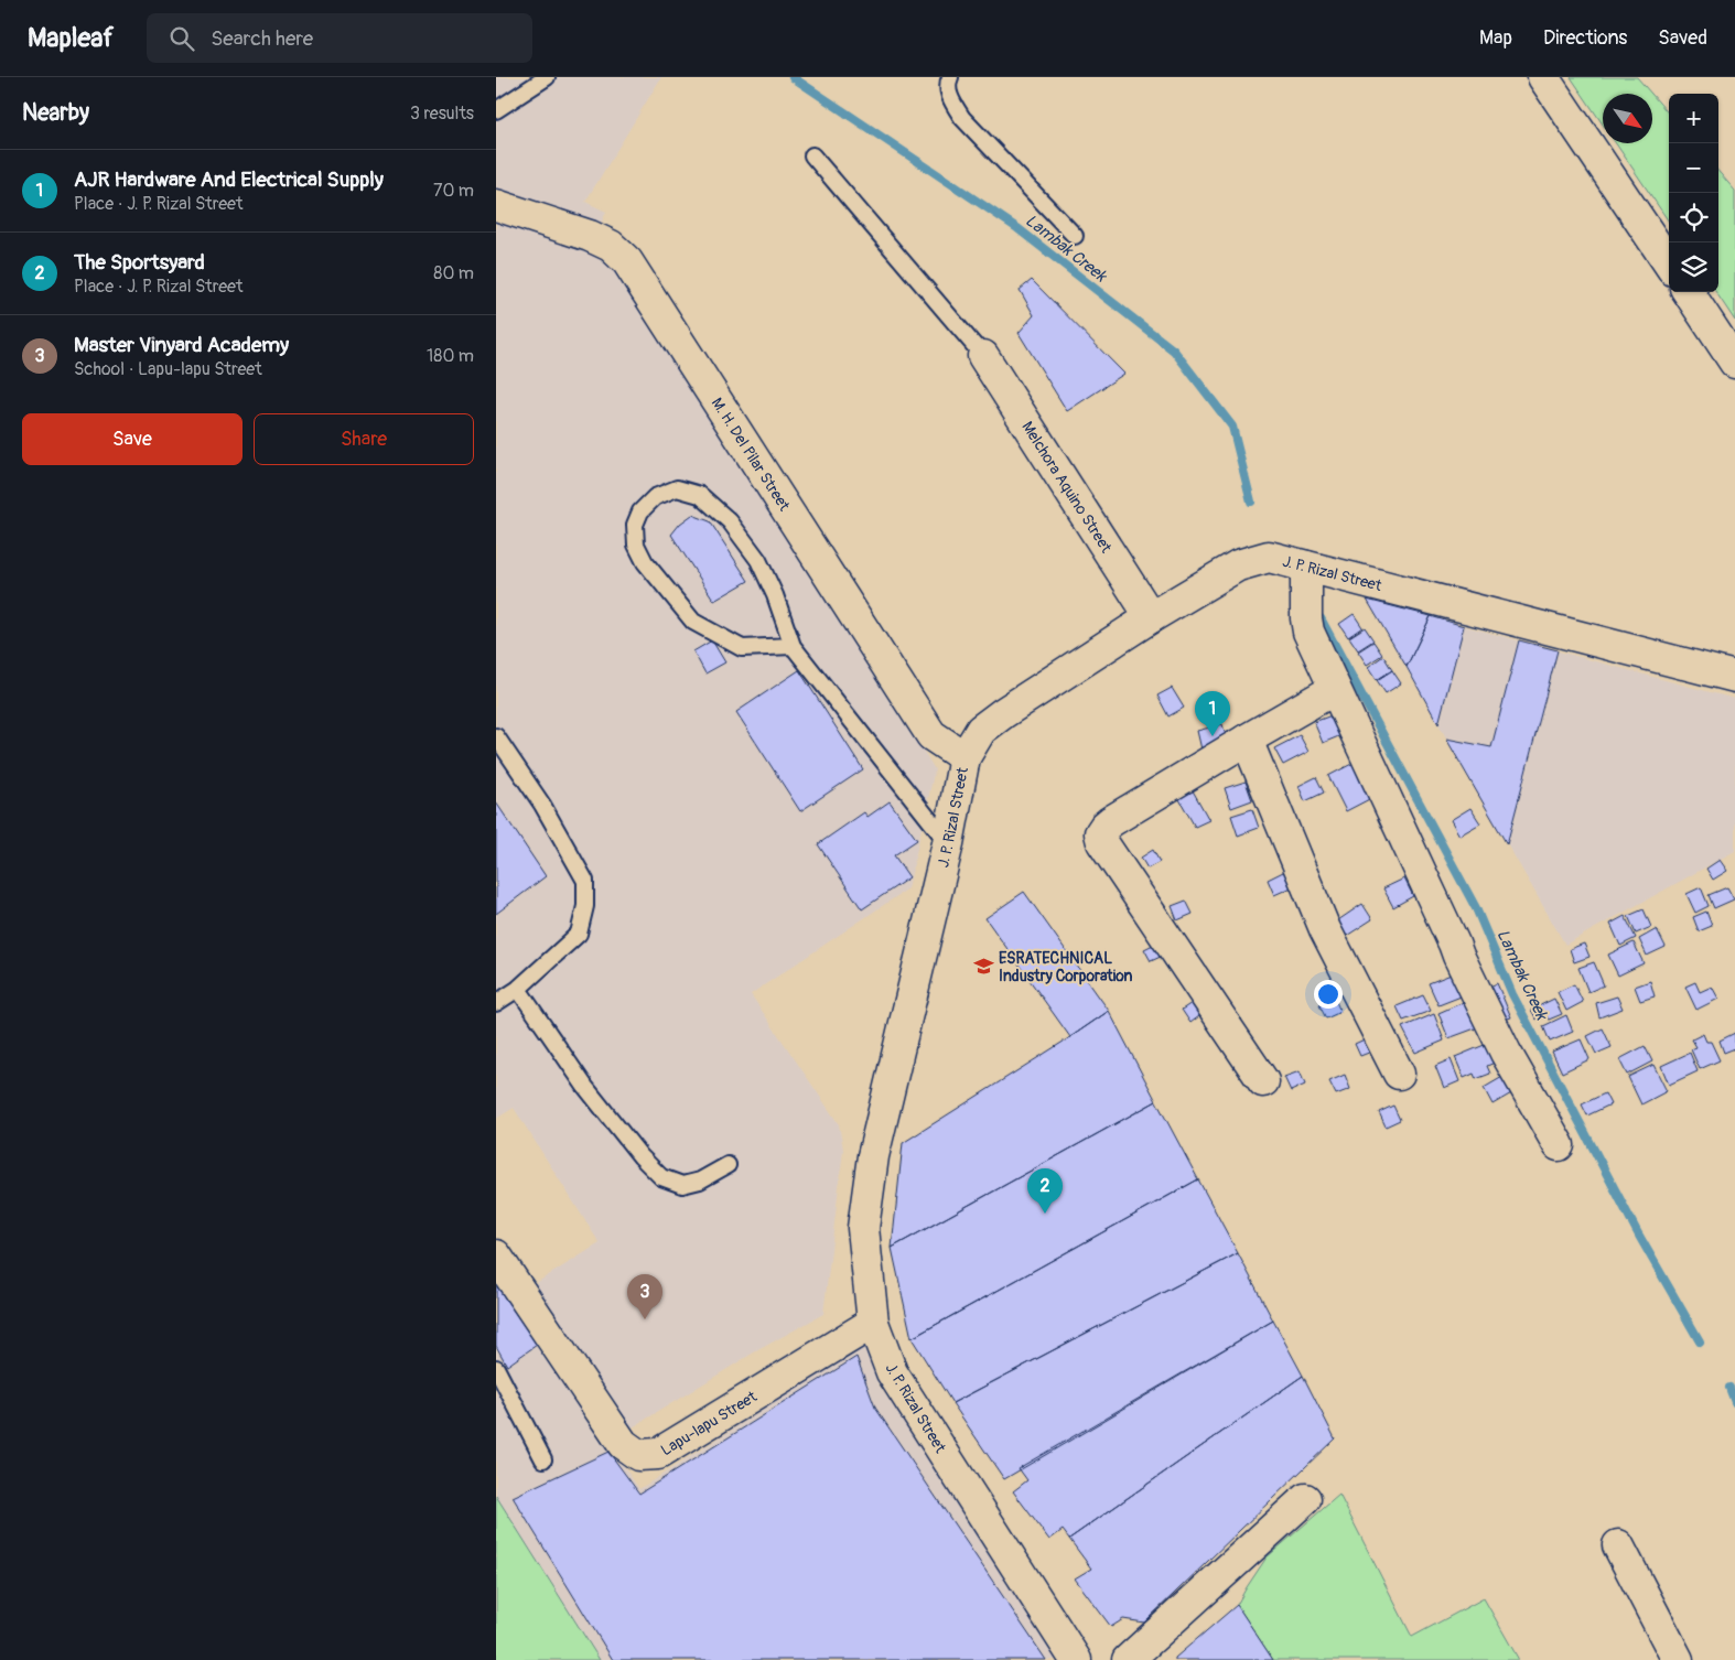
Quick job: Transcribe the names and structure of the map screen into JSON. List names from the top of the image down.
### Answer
{
  "streets": {
    "street": [
      "M. H. Del Pilar Street",
      "Melchora Aquino Street",
      "J. P. Rizal Street",
      "Lapu-lapu Street"
    ]
  },
  "crossings": [
    ["M. H. Del Pilar Street", "J. P. Rizal Street"],
    ["Melchora Aquino Street", "J. P. Rizal Street"],
    ["J. P. Rizal Street", "Lapu-lapu Street"]
  ],
  "water": ["Lambak Creek"],
  "places": {
    "school or university": ["ESRATECHNICAL Industry Corporation"]
  },
  "north": "bottom right",
  "page": {
    "header": "Mapleaf",
    "search": "Search here",
    "nav": ["Map", "Directions", "Saved"],
    "heading": ["Nearby", "3 results"],
    "map_buttons": ["+", "−"],
    "list": [
      {
        "mark": "1",
        "name": "AJR Hardware And Electrical Supply",
        "note": "Place · J. P. Rizal Street",
        "value": "70 m"
      },
      {
        "mark": "2",
        "name": "The Sportsyard",
        "note": "Place · J. P. Rizal Street",
        "value": "80 m"
      },
      {
        "mark": "3",
        "name": "Master Vinyard Academy",
        "note": "School · Lapu-lapu Street",
        "value": "180 m"
      }
    ],
    "buttons": ["Save", "Share"],
    "pins": ["1", "2", "3"]
  }
}
